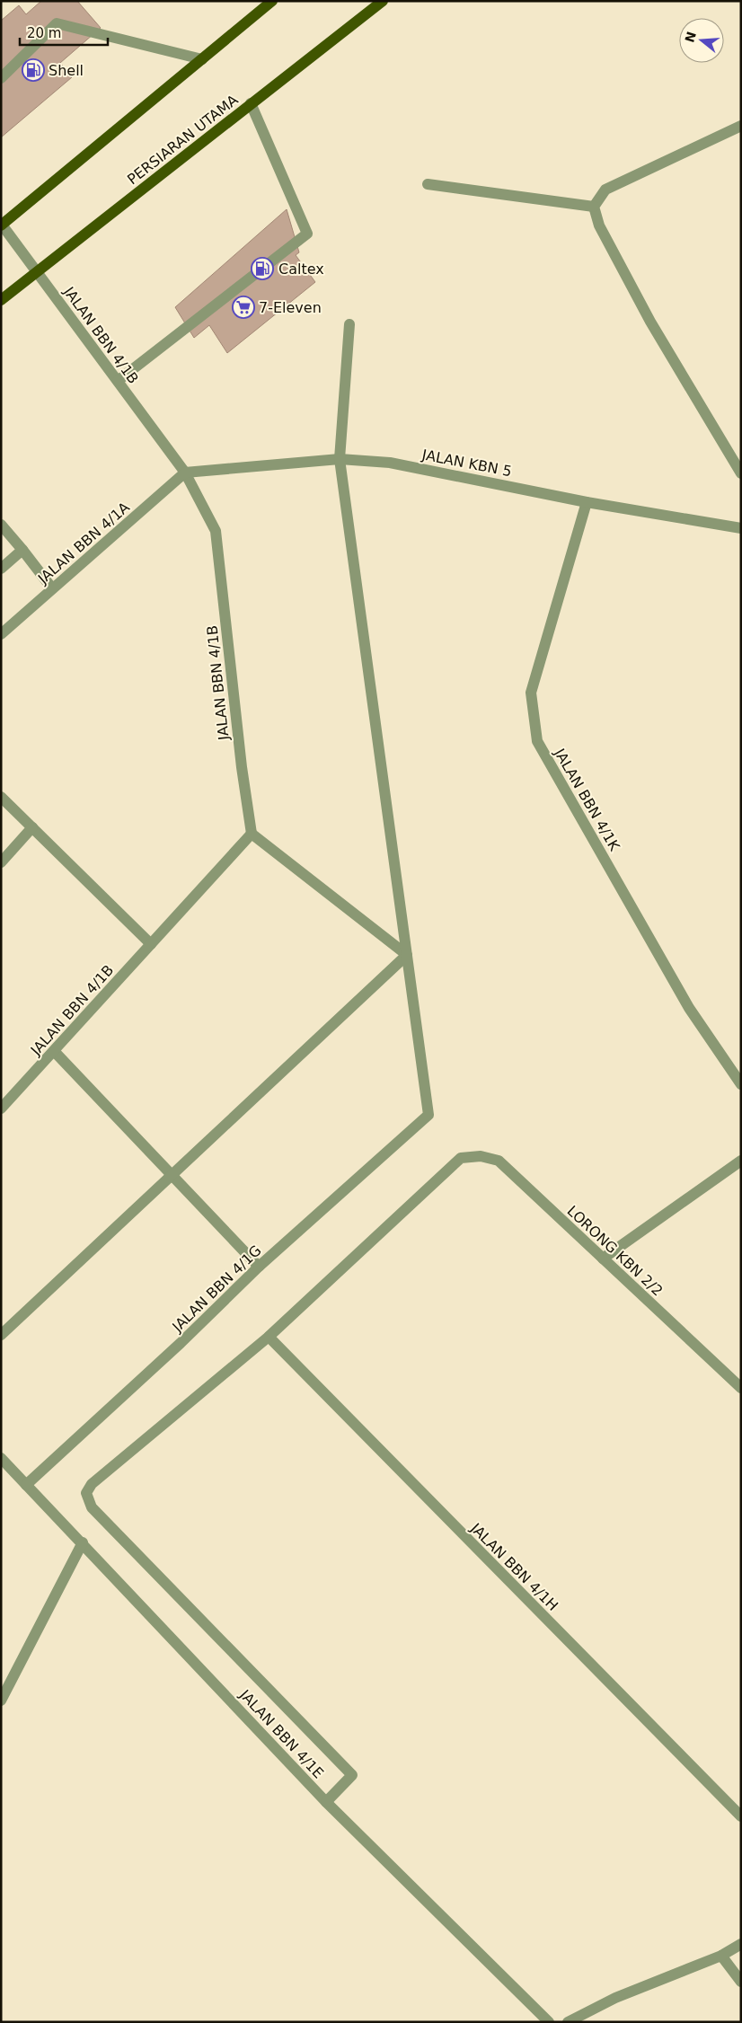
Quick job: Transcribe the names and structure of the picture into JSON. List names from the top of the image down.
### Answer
{
  "streets": {
    "main road": ["PERSIARAN UTAMA"],
    "street": [
      "JALAN BBN 4/1B",
      "JALAN KBN 5",
      "JALAN BBN 4/1A",
      "JALAN BBN 4/1K",
      "LORONG KBN 2/2",
      "JALAN BBN 4/1G",
      "JALAN BBN 4/1H",
      "JALAN BBN 4/1E"
    ]
  },
  "crossings": [
    ["PERSIARAN UTAMA", "JALAN BBN 4/1B"],
    ["JALAN BBN 4/1B", "JALAN KBN 5"],
    ["JALAN BBN 4/1B", "JALAN BBN 4/1A"],
    ["JALAN KBN 5", "JALAN BBN 4/1A"],
    ["JALAN KBN 5", "JALAN BBN 4/1K"],
    ["LORONG KBN 2/2", "JALAN BBN 4/1H"],
    ["JALAN BBN 4/1G", "JALAN BBN 4/1E"]
  ],
  "places": {
    "fuel station": ["Shell", "Caltex"],
    "supermarket": ["7-Eleven"]
  },
  "scale_bar": "20 m",
  "north": "left"
}
